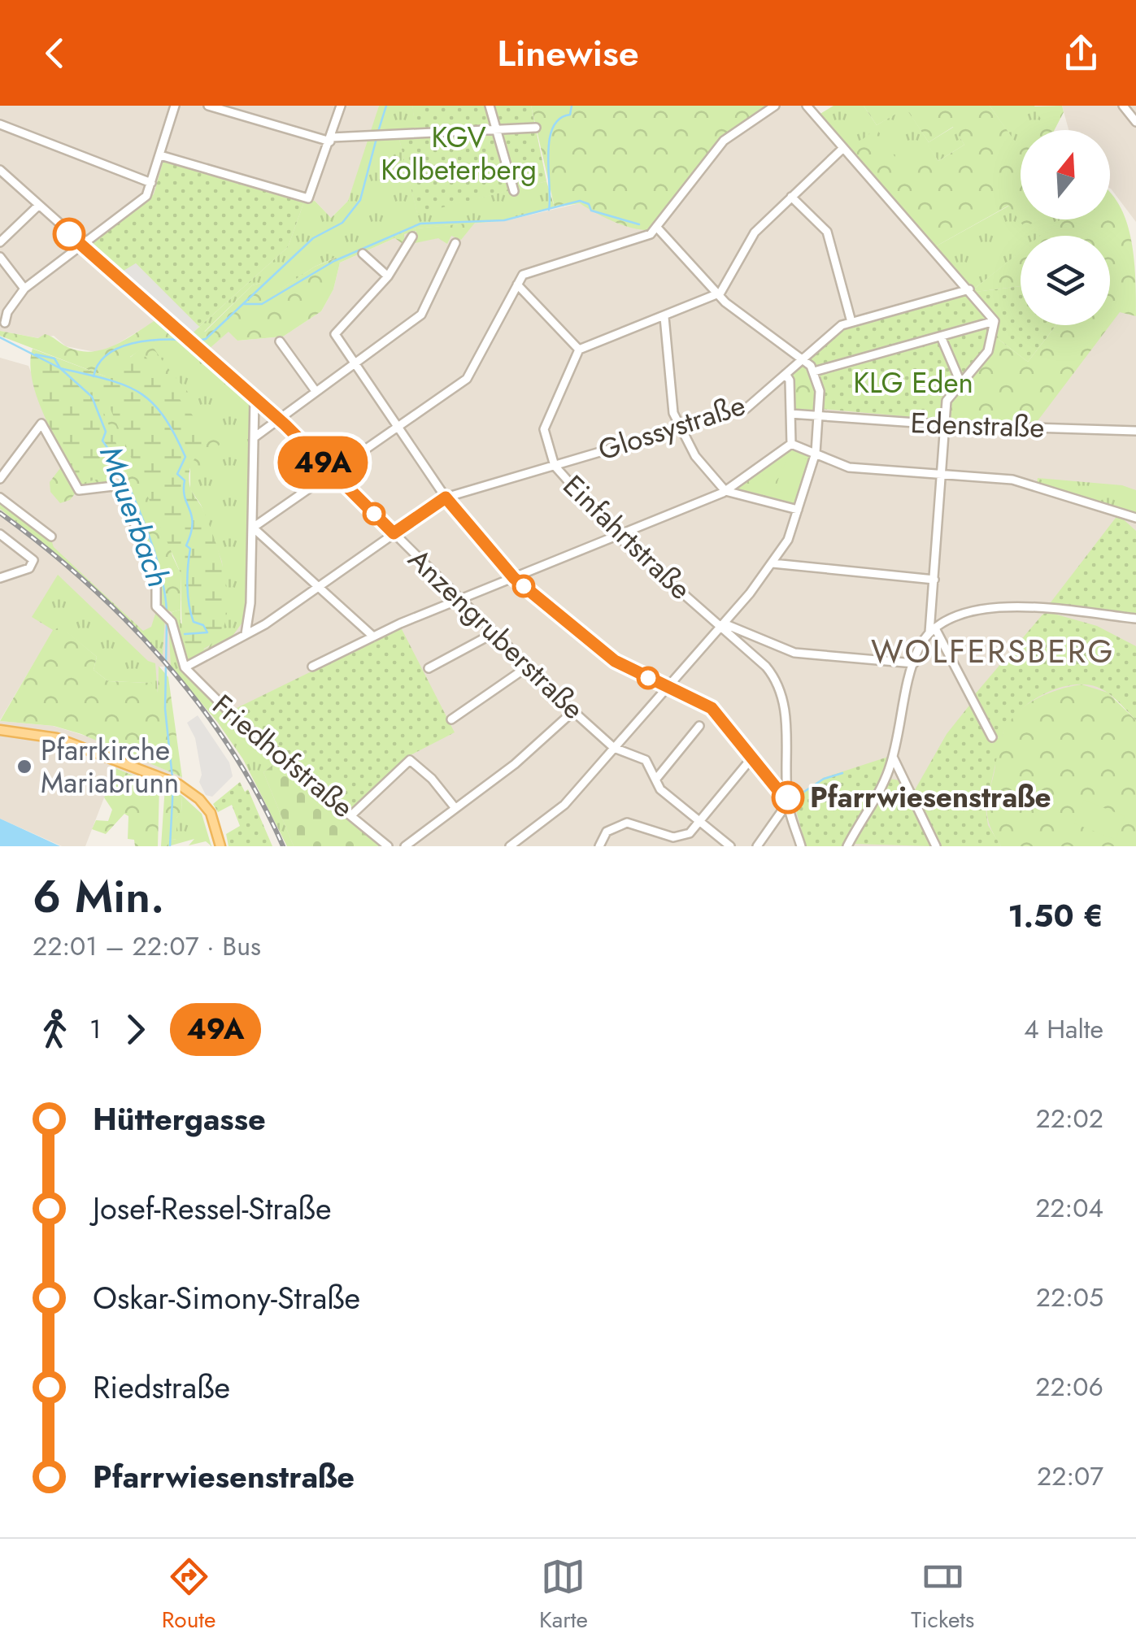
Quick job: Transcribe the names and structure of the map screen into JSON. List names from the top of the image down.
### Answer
{
  "streets": {
    "street": [
      "Edenstraße",
      "Glossystraße",
      "Einfahrtstraße",
      "Anzengruberstraße",
      "Friedhofstraße"
    ]
  },
  "crossings": [
    ["Glossystraße", "Einfahrtstraße"],
    ["Glossystraße", "Anzengruberstraße"],
    ["Glossystraße", "Friedhofstraße"]
  ],
  "districts": ["WOLFERSBERG"],
  "water": ["Mauerbach"],
  "parks": ["KGV Kolbeterberg", "KLG Eden"],
  "places": ["Pfarrkirche Mariabrunn", "Pfarrwiesenstraße"],
  "lines": ["bus line 49A"],
  "north": "top",
  "page": {
    "header": "Linewise",
    "on_map": "49A",
    "heading": ["6 Min.", "22:01 – 22:07 · Bus", "1.50 €"],
    "legs": ["1", "49A", "4 Halte"],
    "list": [
      {
        "name": "Hüttergasse",
        "value": "22:02"
      },
      {
        "name": "Josef-Ressel-Straße",
        "value": "22:04"
      },
      {
        "name": "Oskar-Simony-Straße",
        "value": "22:05"
      },
      {
        "name": "Riedstraße",
        "value": "22:06"
      },
      {
        "name": "Pfarrwiesenstraße",
        "value": "22:07"
      }
    ],
    "tabs": ["Route", "Karte", "Tickets"]
  }
}
